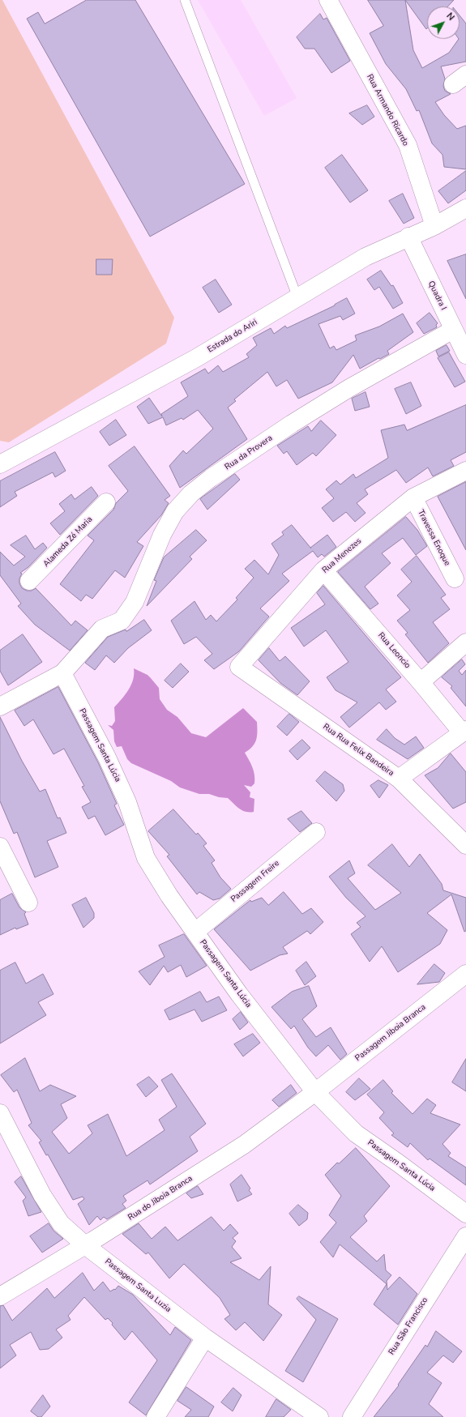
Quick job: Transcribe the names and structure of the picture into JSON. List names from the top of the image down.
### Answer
{
  "streets": {
    "street": [
      "Rua Armando Ricardo",
      "Quadra I",
      "Estrada do Ariri",
      "Rua da Provera",
      "Travessa Enoque",
      "Alameda Zé Maria",
      "Rua Menezes",
      "Rua Leoncio",
      "Passagem Santa Lúcia",
      "Rua Rua Felix Bandeira",
      "Passagem Freire",
      "Passagem Jiboia Branca",
      "Rua do Jiboia Branca",
      "Passagem Santa Luzia",
      "Rua São Francisco"
    ]
  },
  "crossings": [
    ["Rua Armando Ricardo", "Estrada do Ariri"],
    ["Quadra I", "Estrada do Ariri"],
    ["Quadra I", "Rua da Provera"],
    ["Rua da Provera", "Passagem Santa Lúcia"],
    ["Travessa Enoque", "Rua Menezes"],
    ["Rua Menezes", "Rua Leoncio"],
    ["Rua Menezes", "Rua Rua Felix Bandeira"],
    ["Passagem Santa Lúcia", "Passagem Freire"],
    ["Passagem Santa Lúcia", "Passagem Jiboia Branca"],
    ["Passagem Santa Lúcia", "Rua do Jiboia Branca"],
    ["Passagem Jiboia Branca", "Rua do Jiboia Branca"],
    ["Rua do Jiboia Branca", "Passagem Santa Luzia"]
  ],
  "north": "top right"
}
